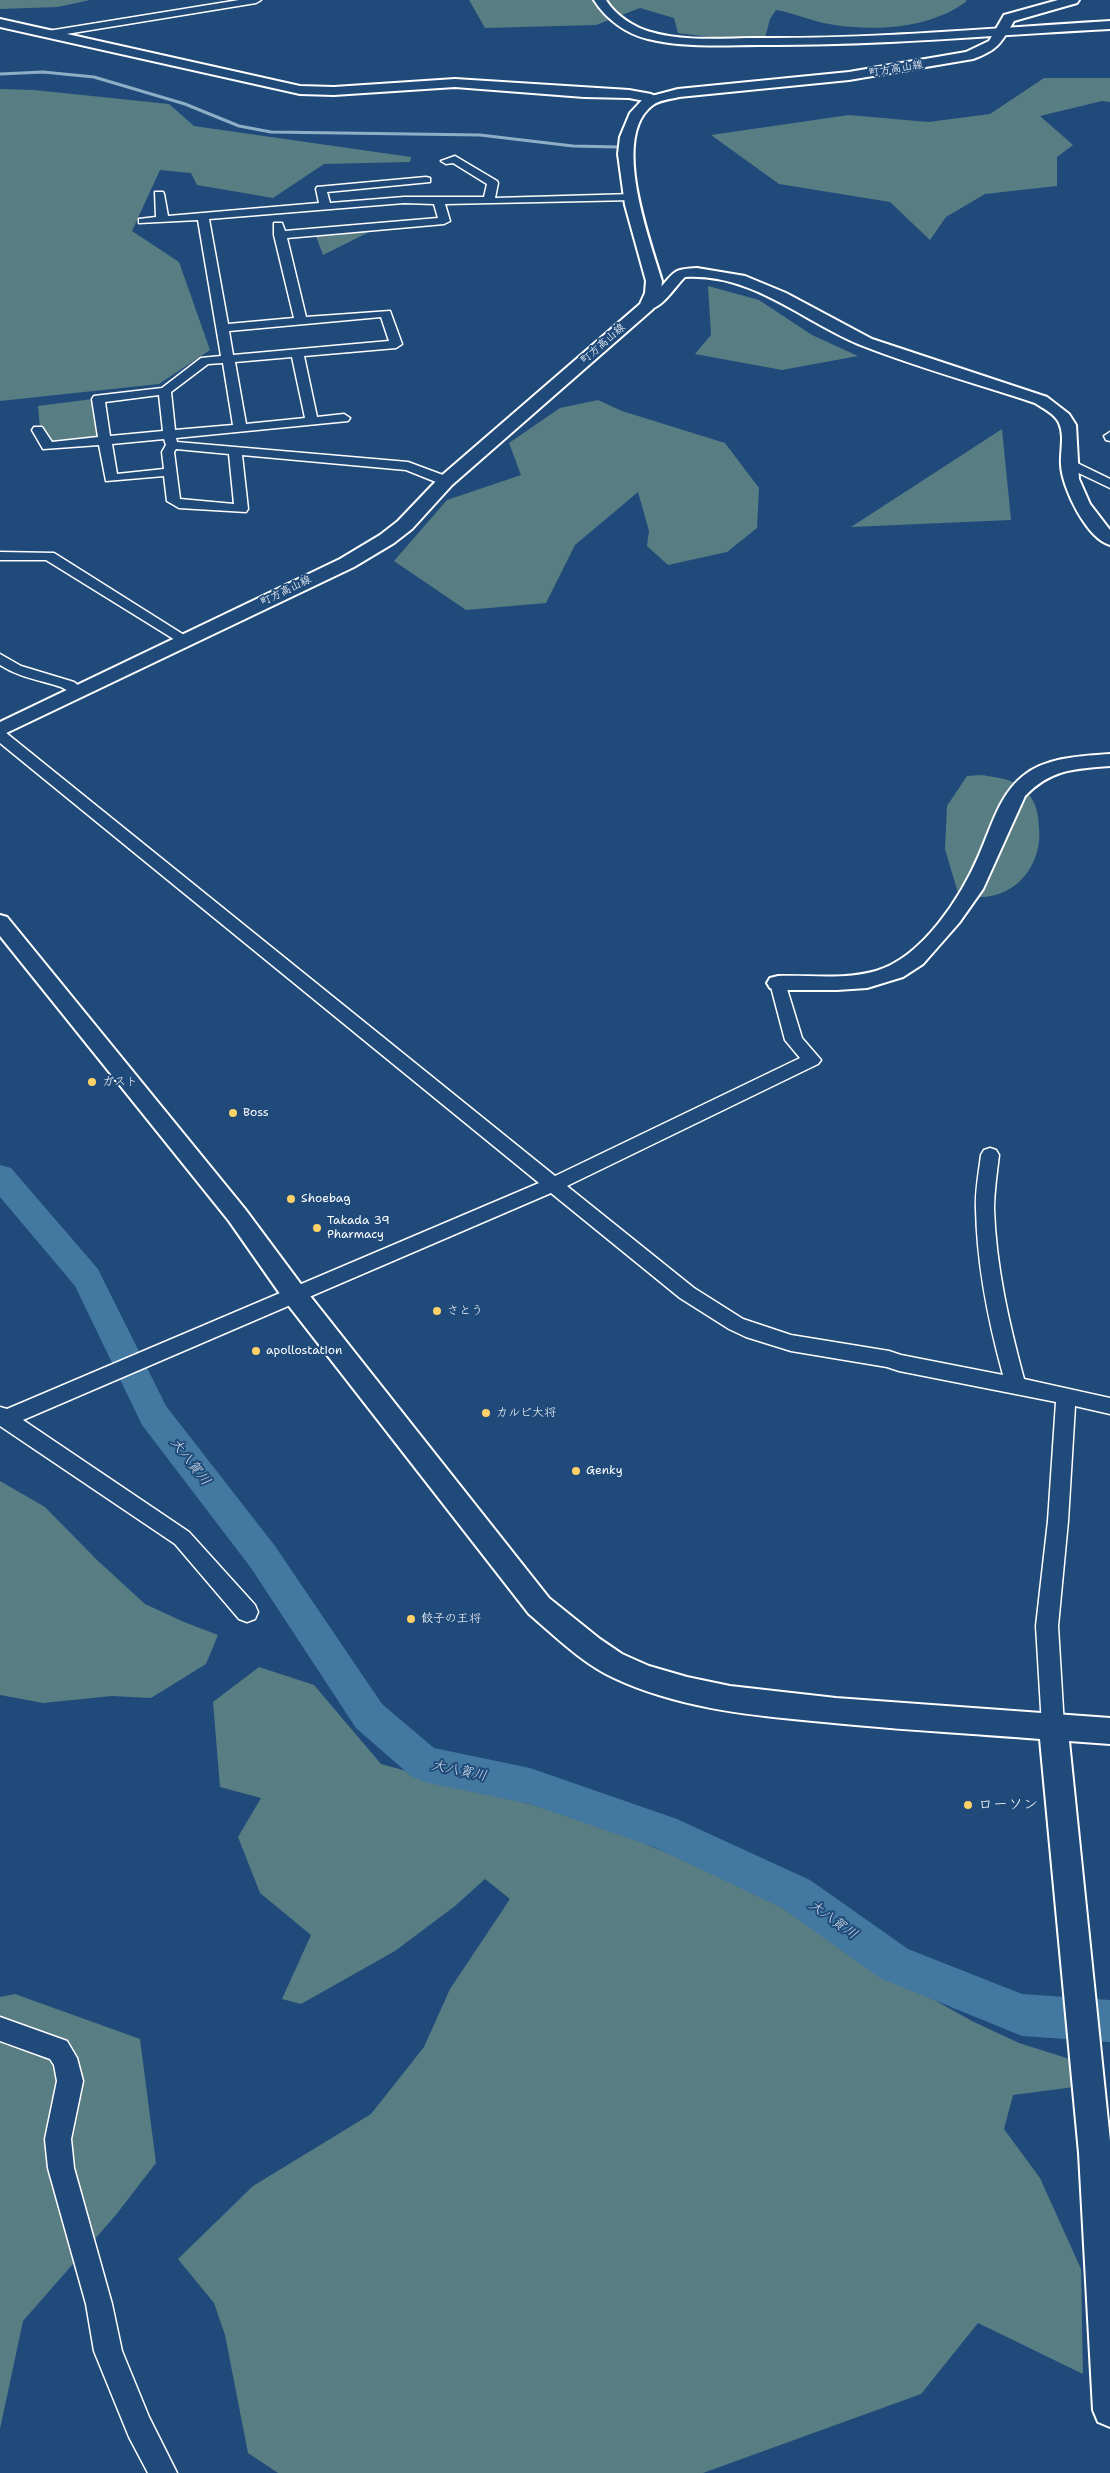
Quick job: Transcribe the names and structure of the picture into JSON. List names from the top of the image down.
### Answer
{
  "streets": {
    "main road": ["町方高山線"]
  },
  "water": ["大八賀川"],
  "places": [
    "ガスト",
    "Boss",
    "Shoebag",
    "Takada 39 Pharmacy",
    "さとう",
    "apollostation",
    "カルビ大将",
    "Genky",
    "餃子の王将",
    "ローソン"
  ]
}
